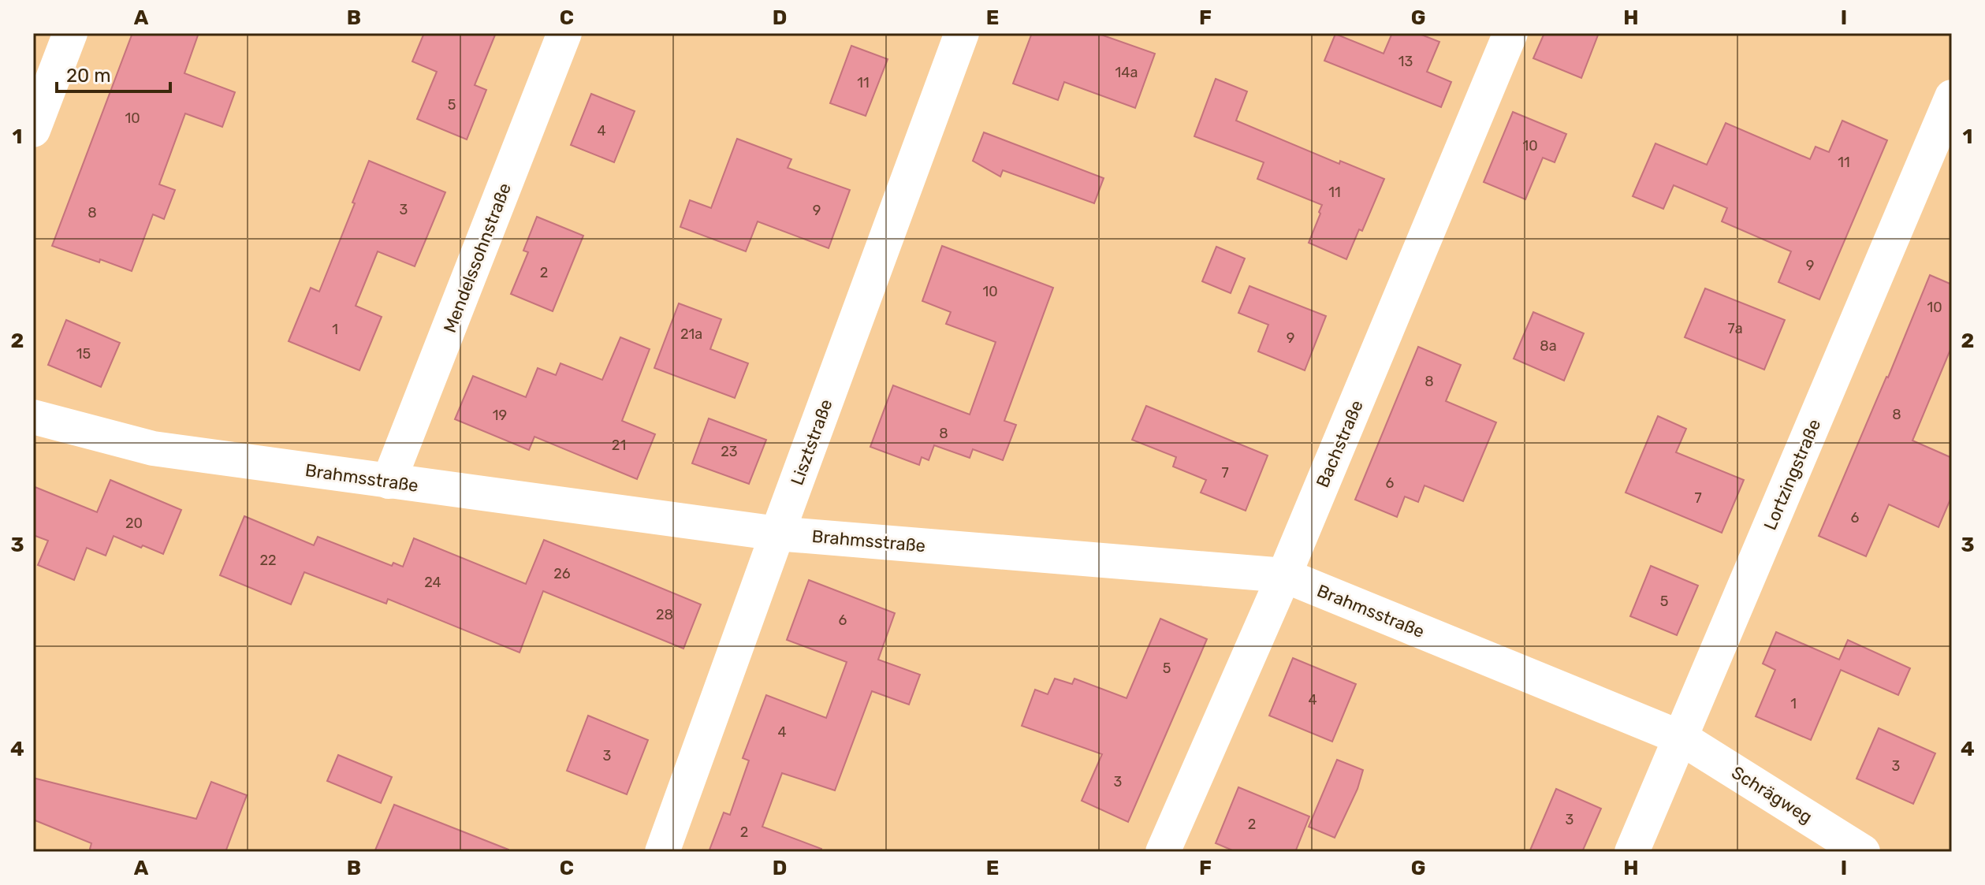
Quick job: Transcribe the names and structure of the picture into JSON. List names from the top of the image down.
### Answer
{
  "streets": {
    "street": [
      "Mendelssohnstraße",
      "Lisztstraße",
      "Bachstraße",
      "Lortzingstraße",
      "Brahmsstraße",
      "Schrägweg"
    ]
  },
  "crossings": [
    ["Mendelssohnstraße", "Brahmsstraße"],
    ["Lisztstraße", "Brahmsstraße"],
    ["Bachstraße", "Brahmsstraße"],
    ["Lortzingstraße", "Brahmsstraße"],
    ["Lortzingstraße", "Schrägweg"],
    ["Brahmsstraße", "Schrägweg"]
  ],
  "house_numbers": [
    "13",
    "14a",
    "11",
    "5",
    "10",
    "4",
    "10",
    "11",
    "11",
    "3",
    "9",
    "8",
    "9",
    "2",
    "10",
    "10",
    "7a",
    "1",
    "21a",
    "9",
    "8a",
    "15",
    "8",
    "8",
    "19",
    "8",
    "21",
    "23",
    "7",
    "6",
    "7",
    "6",
    "20",
    "22",
    "26",
    "24",
    "5",
    "28",
    "6",
    "5",
    "4",
    "1",
    "4",
    "3",
    "3",
    "3",
    "3",
    "2",
    "2"
  ],
  "scale_bar": "20 m",
  "grid": {
    "columns": [
      "A",
      "B",
      "C",
      "D",
      "E",
      "F",
      "G",
      "H",
      "I"
    ],
    "rows": [
      "1",
      "2",
      "3",
      "4"
    ]
  }
}
